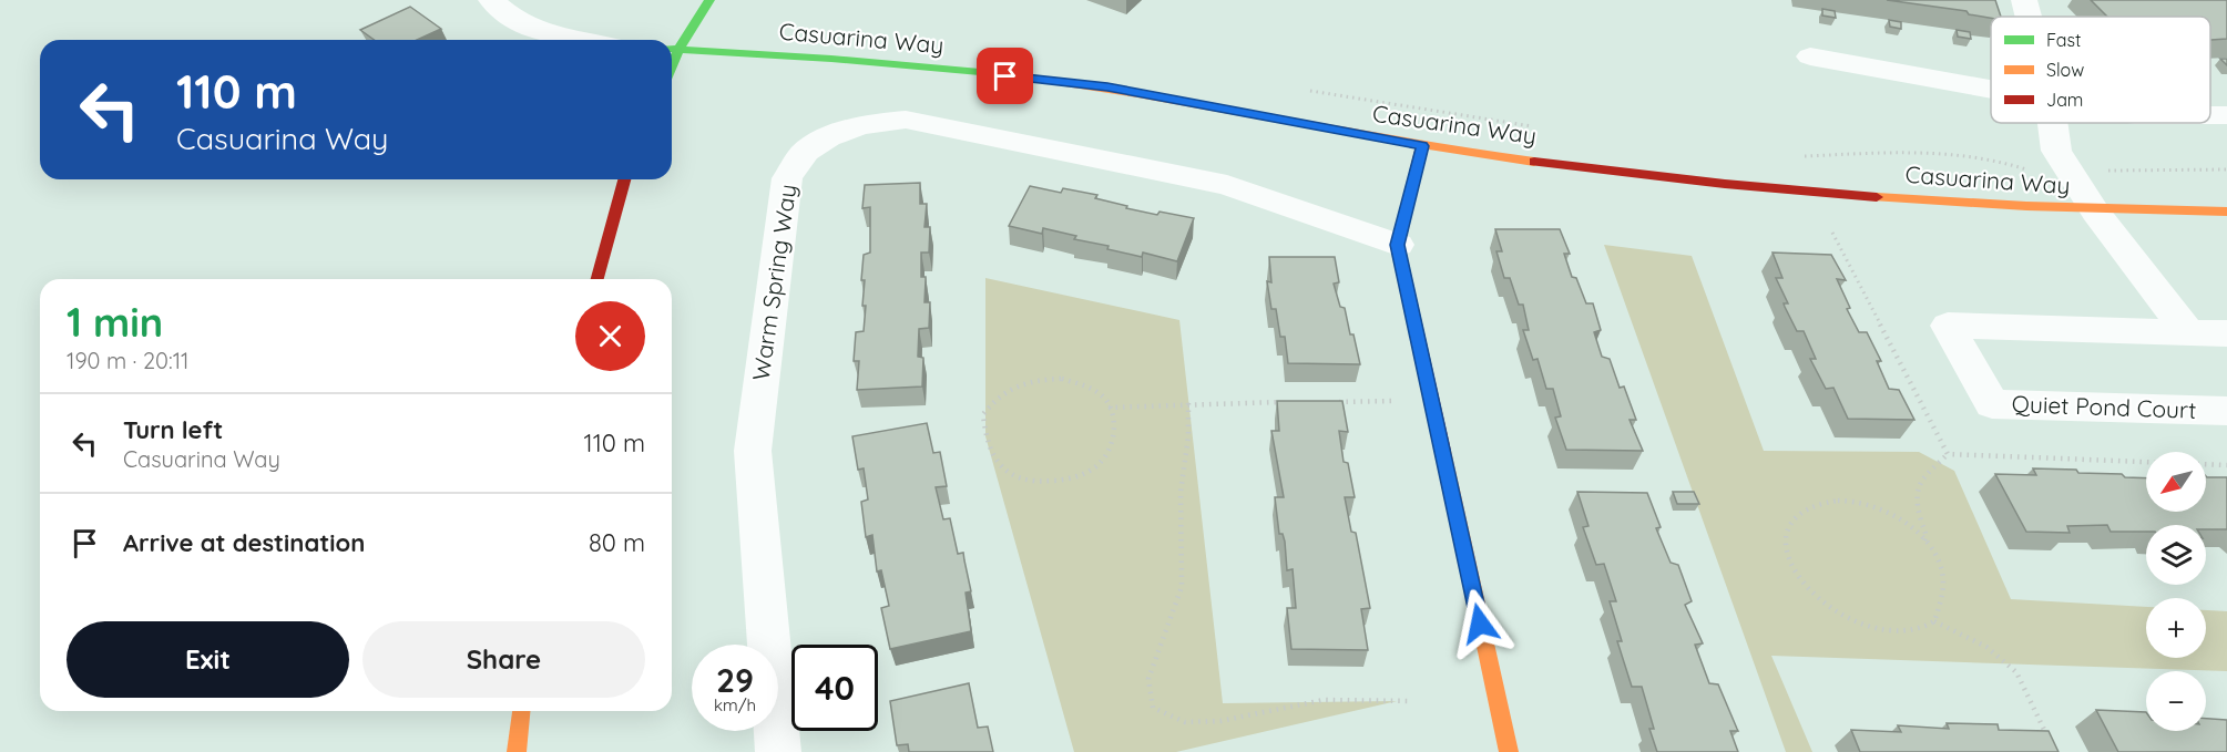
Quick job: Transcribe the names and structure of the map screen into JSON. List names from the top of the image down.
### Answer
{
  "streets": {
    "street": ["Casuarina Way", "Warm Spring Way", "Quiet Pond Court"]
  },
  "legend": ["Fast", "Slow", "Jam"],
  "north": "bottom left",
  "page": {
    "turn": ["110 m", "Casuarina Way"],
    "heading": ["1 min", "190 m · 20:11"],
    "list": [
      {
        "name": "Turn left",
        "note": "Casuarina Way",
        "value": "110 m"
      },
      {
        "name": "Arrive at destination",
        "value": "80 m"
      }
    ],
    "map_buttons": ["+", "−"],
    "buttons": ["Exit", "Share"],
    "speed": "29 km/h",
    "limit": "40"
  }
}
